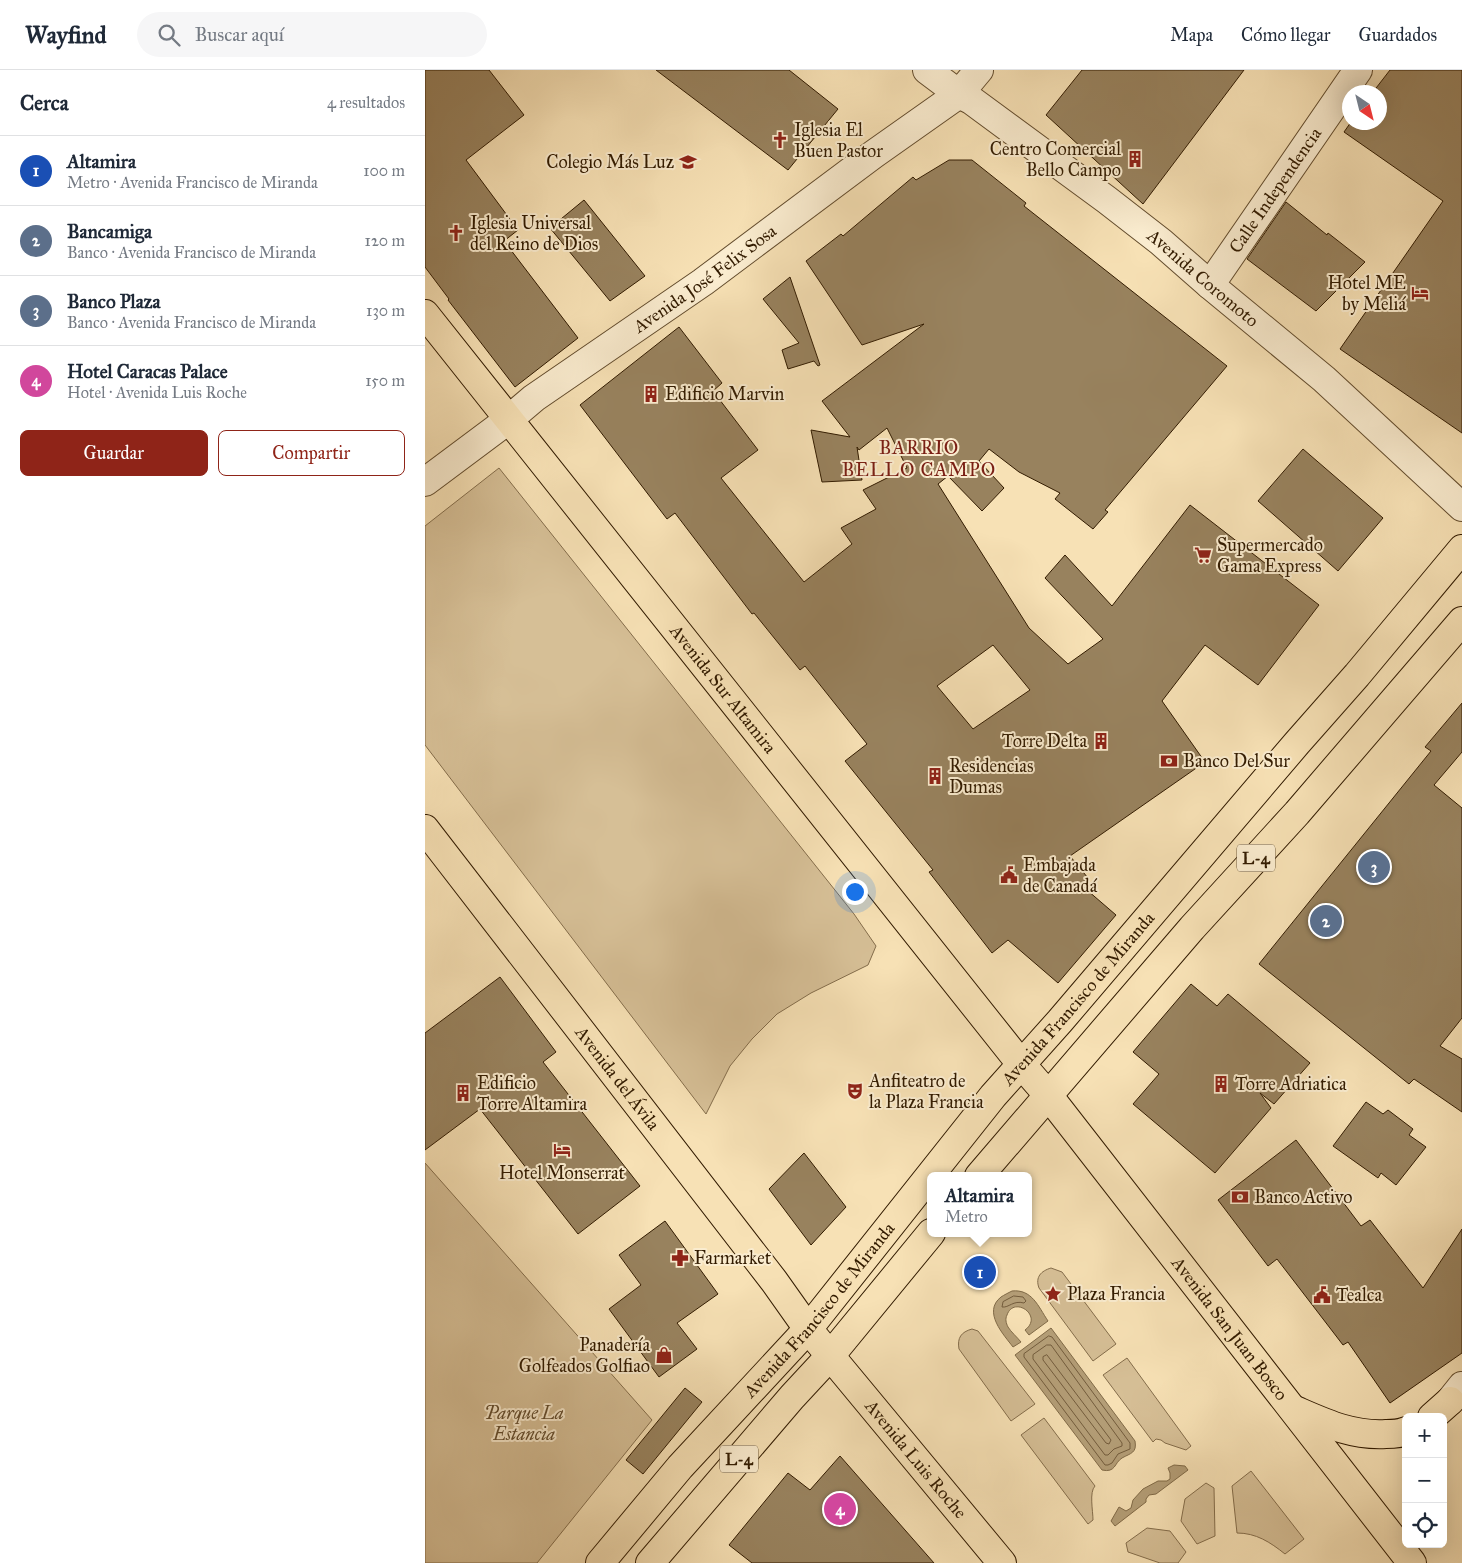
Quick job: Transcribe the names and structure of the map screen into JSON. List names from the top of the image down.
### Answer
{
  "streets": {
    "main road": [
      "Avenida Sur Altamira",
      "L-4",
      "Avenida Francisco de Miranda",
      "Avenida del Ávila",
      "Avenida San Juan Bosco",
      "Avenida Luis Roche"
    ],
    "street": ["Calle Independencia", "Avenida José Felix Sosa", "Avenida Coromoto"]
  },
  "crossings": [
    ["Calle Independencia", "Avenida Coromoto"],
    ["Avenida José Felix Sosa", "Avenida Coromoto"],
    ["Avenida José Felix Sosa", "Avenida Sur Altamira"],
    ["Avenida Sur Altamira", "L-4"],
    ["Avenida Sur Altamira", "Avenida Francisco de Miranda"],
    ["Avenida Sur Altamira", "Avenida San Juan Bosco"],
    ["L-4", "Avenida San Juan Bosco"],
    ["Avenida Francisco de Miranda", "Avenida del Ávila"],
    ["Avenida Francisco de Miranda", "Avenida Luis Roche"],
    ["Avenida del Ávila", "Avenida Luis Roche"]
  ],
  "districts": ["BARRIO BELLO CAMPO"],
  "parks": ["Parque La Estancia"],
  "places": {
    "church": ["Iglesia El Buen Pastor", "Iglesia Universal del Reino de Dios"],
    "building": [
      "Centro Comercial Bello Campo",
      "Edificio Marvin",
      "Torre Delta",
      "Residencias Dumas",
      "Torre Adriatica",
      "Edificio Torre Altamira"
    ],
    "school or university": ["Colegio Más Luz"],
    "hotel": ["Hotel ME by Meliá", "Hotel Monserrat"],
    "supermarket": ["Supermercado Gama Express"],
    "bank": ["Banco Del Sur", "Banco Activo"],
    "public building": ["Embajada de Canadá", "Tealca"],
    "theatre": ["Anfiteatro de la Plaza Francia"],
    "pharmacy": ["Farmarket"],
    "place": ["Plaza Francia"],
    "shop": ["Panadería Golfeados Golfiao"]
  },
  "north": "bottom right",
  "page": {
    "header": "Wayfind",
    "search": "Buscar aquí",
    "nav": ["Mapa", "Cómo llegar", "Guardados"],
    "heading": ["Cerca", "4 resultados"],
    "list": [
      {
        "mark": "1",
        "name": "Altamira",
        "note": "Metro · Avenida Francisco de Miranda",
        "value": "100 m"
      },
      {
        "mark": "2",
        "name": "Bancamiga",
        "note": "Banco · Avenida Francisco de Miranda",
        "value": "120 m"
      },
      {
        "mark": "3",
        "name": "Banco Plaza",
        "note": "Banco · Avenida Francisco de Miranda",
        "value": "130 m"
      },
      {
        "mark": "4",
        "name": "Hotel Caracas Palace",
        "note": "Hotel · Avenida Luis Roche",
        "value": "150 m"
      }
    ],
    "buttons": ["Guardar", "Compartir"],
    "pins": [
      "3",
      "2",
      "1",
      "4"
    ],
    "popup": ["Altamira", "Metro"],
    "map_buttons": ["+", "−"]
  }
}
